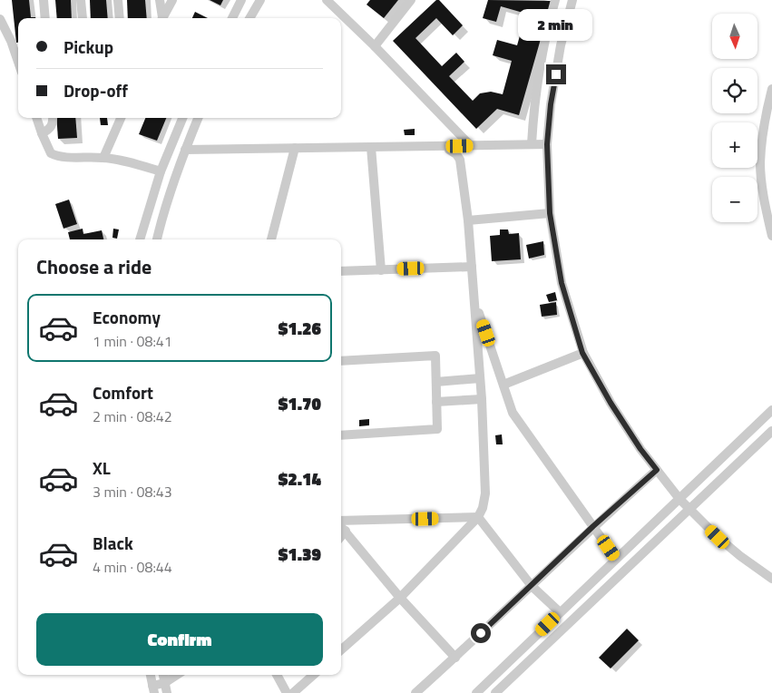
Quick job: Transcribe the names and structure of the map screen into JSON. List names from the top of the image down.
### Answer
{
  "north": "bottom",
  "page": {
    "bubble": "2 min",
    "map_buttons": ["+", "−"],
    "banner": ["Pickup", "Drop-off"],
    "heading": "Choose a ride",
    "list": [
      {
        "name": "Economy",
        "note": "1 min · 08:41",
        "value": "$1.26"
      },
      {
        "name": "Comfort",
        "note": "2 min · 08:42",
        "value": "$1.70"
      },
      {
        "name": "XL",
        "note": "3 min · 08:43",
        "value": "$2.14"
      },
      {
        "name": "Black",
        "note": "4 min · 08:44",
        "value": "$1.39"
      }
    ],
    "buttons": "Confirm"
  }
}
